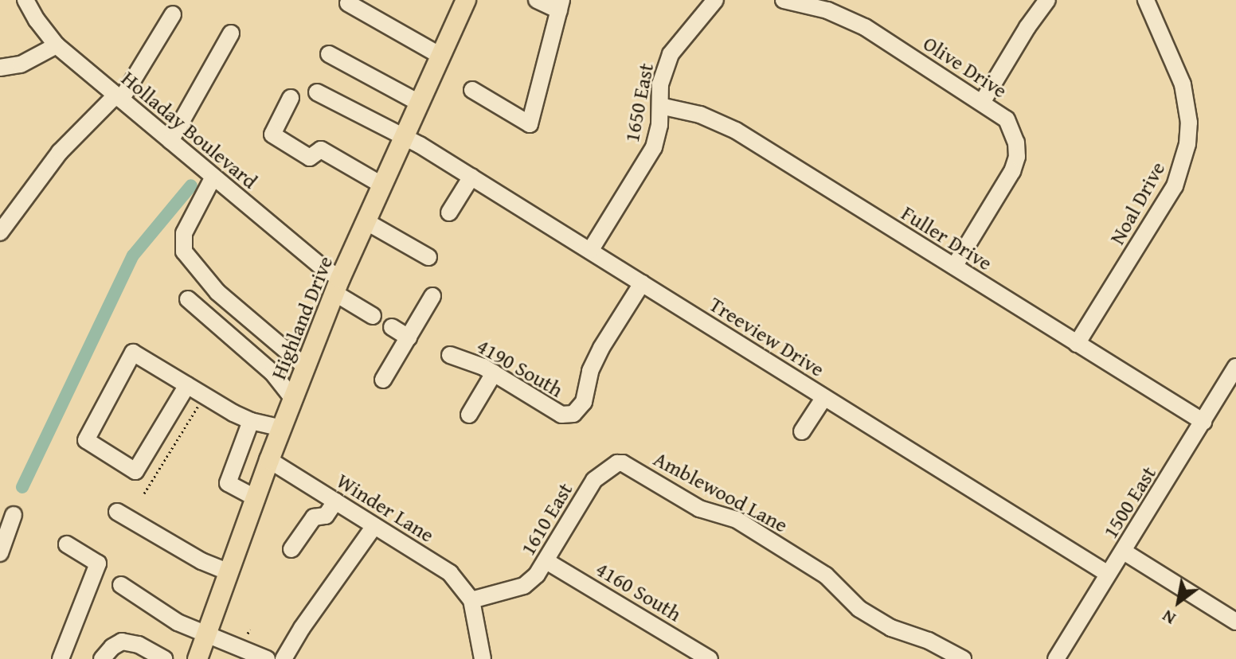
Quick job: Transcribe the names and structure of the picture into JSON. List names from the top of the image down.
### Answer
{
  "streets": {
    "main road": ["Highland Drive"],
    "street": [
      "Olive Drive",
      "1650 East",
      "Holladay Boulevard",
      "Noal Drive",
      "Fuller Drive",
      "Treeview Drive",
      "4190 South",
      "Amblewood Lane",
      "1500 East",
      "Winder Lane",
      "1610 East",
      "4160 South"
    ]
  },
  "crossings": [
    ["Olive Drive", "Fuller Drive"],
    ["1650 East", "Fuller Drive"],
    ["1650 East", "Treeview Drive"],
    ["Holladay Boulevard", "Highland Drive"],
    ["Noal Drive", "Fuller Drive"],
    ["Fuller Drive", "1500 East"],
    ["Highland Drive", "Treeview Drive"],
    ["Highland Drive", "Winder Lane"],
    ["Treeview Drive", "4190 South"],
    ["Treeview Drive", "1500 East"],
    ["Amblewood Lane", "1610 East"],
    ["Winder Lane", "1610 East"],
    ["1610 East", "4160 South"]
  ],
  "north": "bottom left"
}
